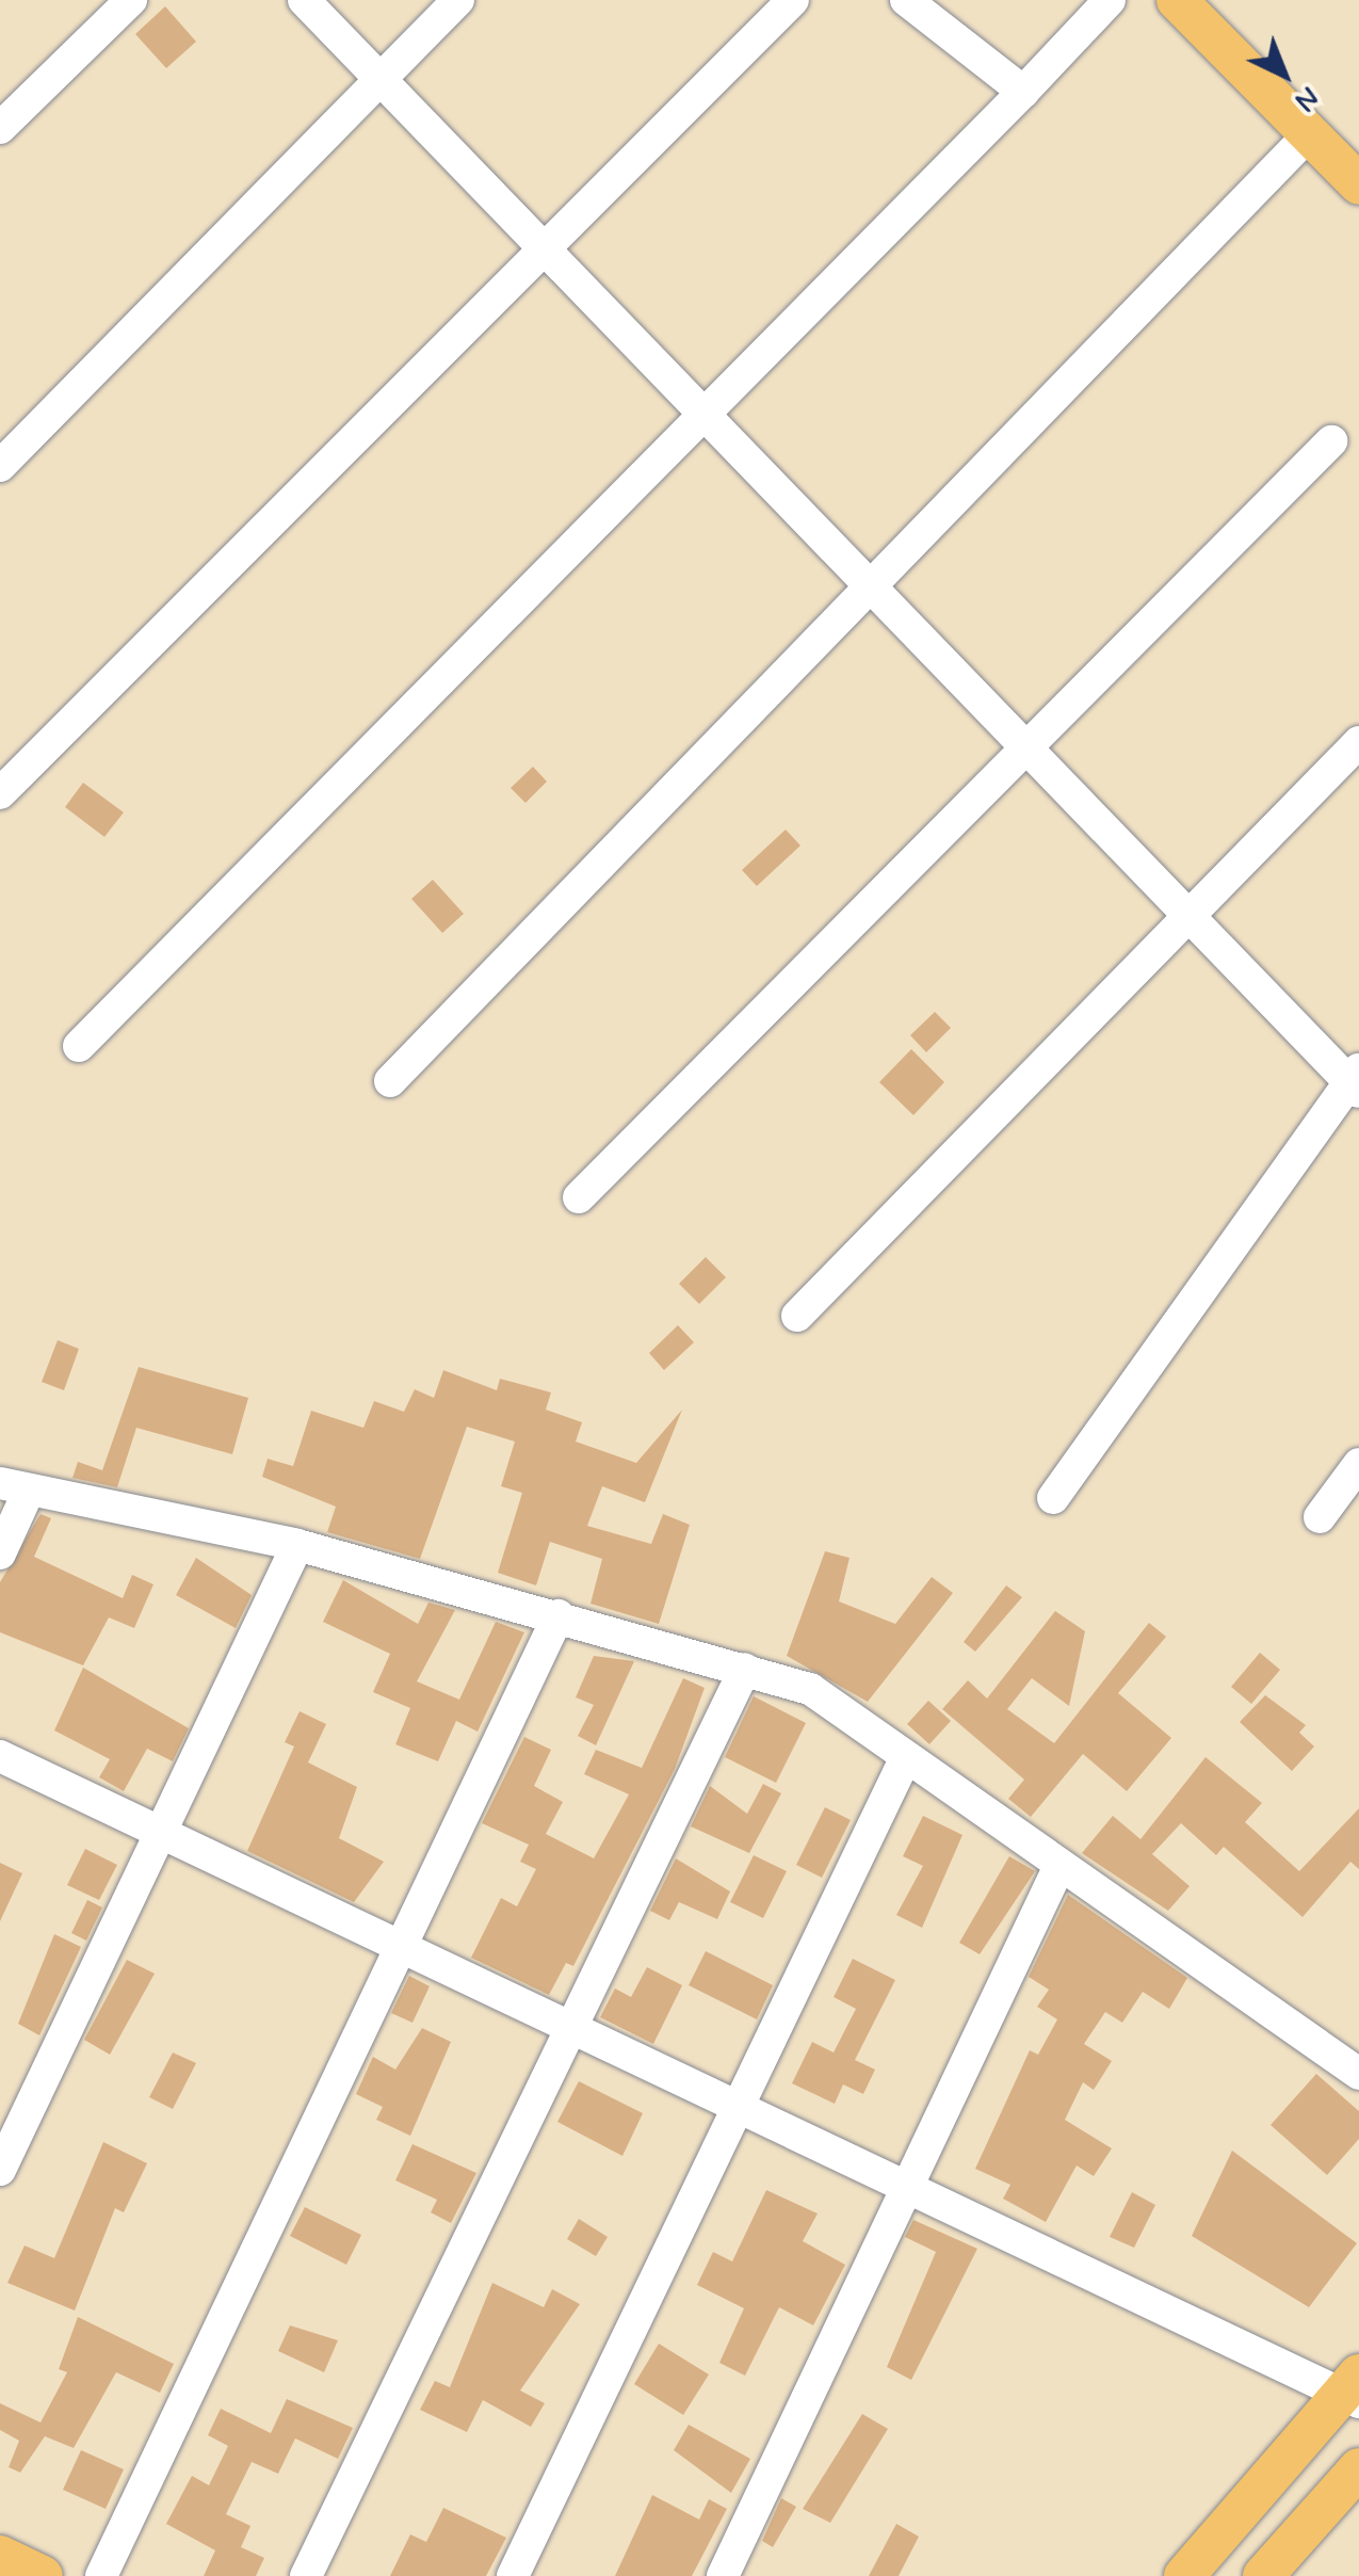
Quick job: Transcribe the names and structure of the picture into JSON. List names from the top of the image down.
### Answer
{
  "north": "bottom right"
}
